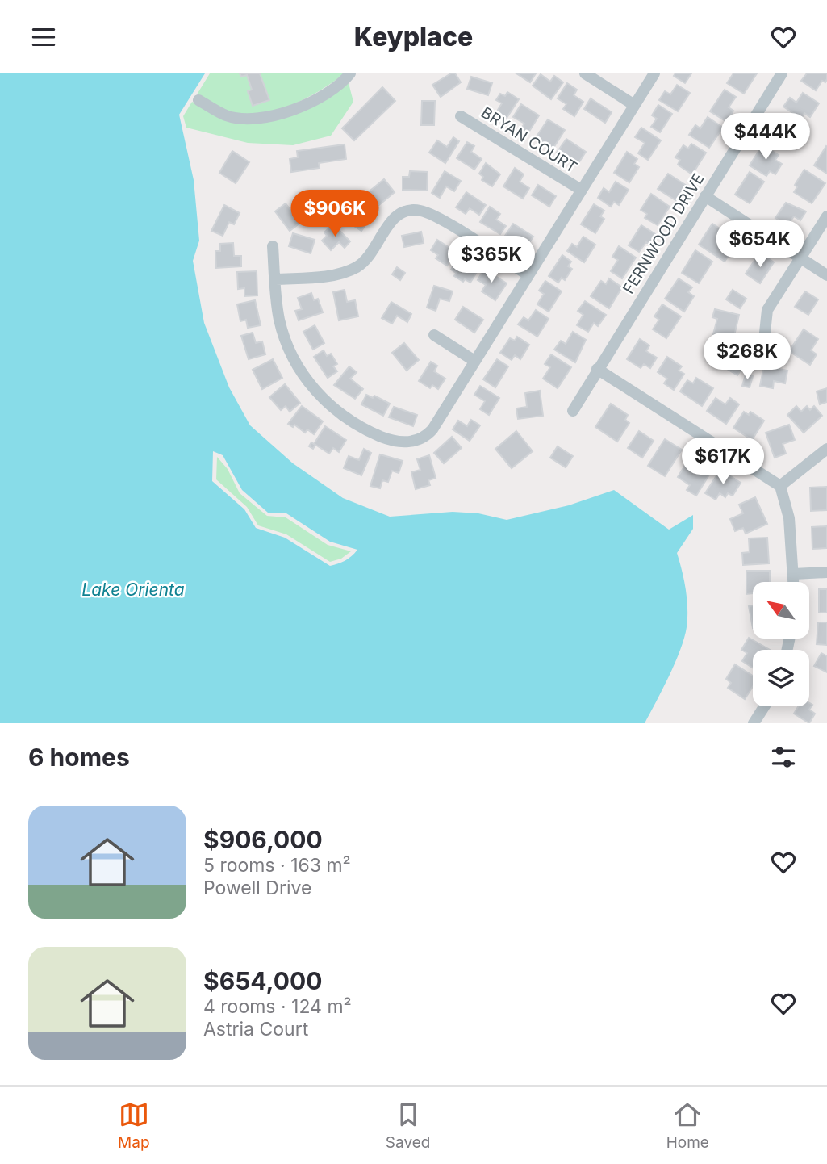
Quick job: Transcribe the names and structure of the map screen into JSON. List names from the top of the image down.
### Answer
{
  "streets": {
    "street": ["BRYAN COURT", "FERNWOOD DRIVE"]
  },
  "water": ["Lake Orienta"],
  "north": "top left",
  "page": {
    "header": "Keyplace",
    "price": [
      "$444K",
      "$906K",
      "$654K",
      "$365K",
      "$268K",
      "$617K"
    ],
    "heading": "6 homes",
    "list": [
      {
        "name": "$906,000",
        "note": "5 rooms · 163 m² · Powell Drive"
      },
      {
        "name": "$654,000",
        "note": "4 rooms · 124 m² · Astria Court"
      }
    ],
    "tabs": ["Map", "Saved", "Home"]
  }
}
